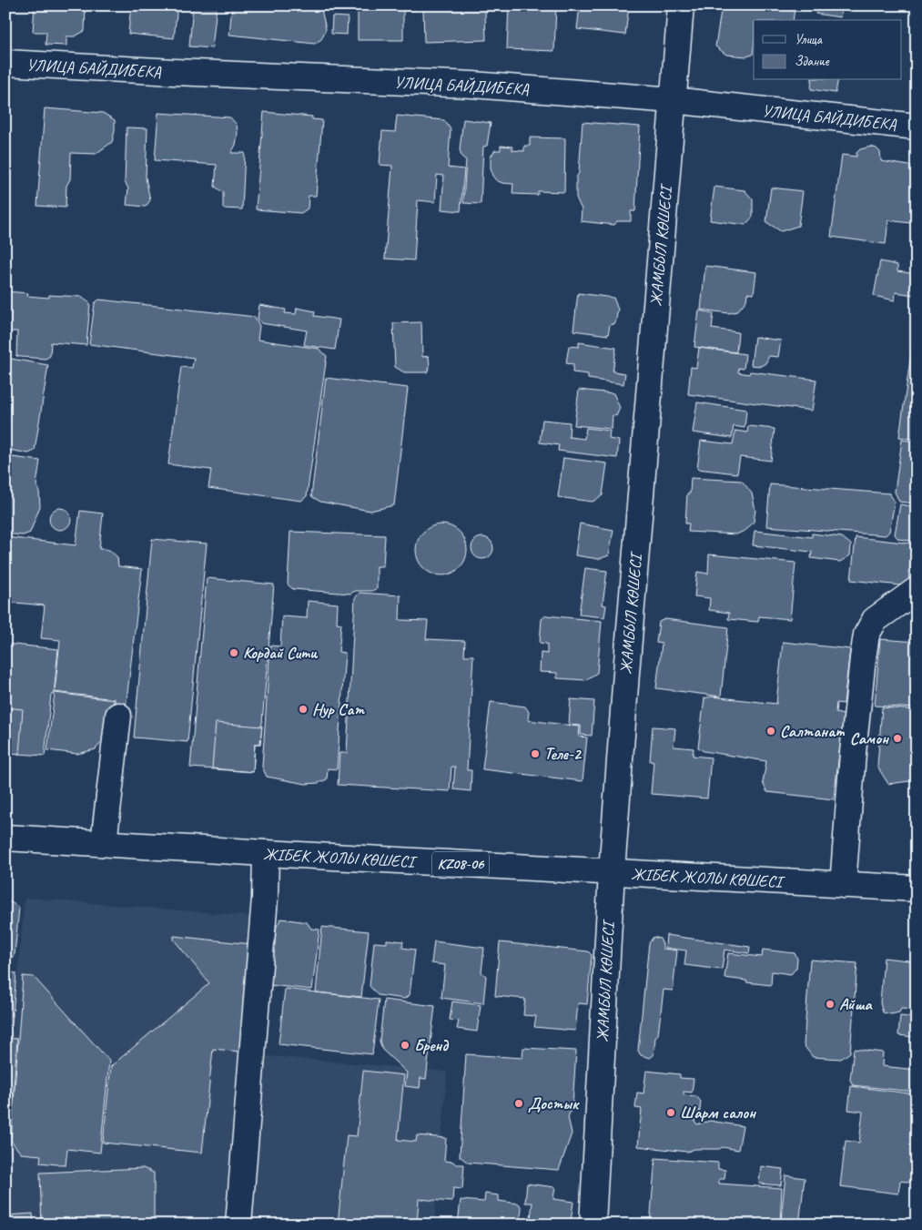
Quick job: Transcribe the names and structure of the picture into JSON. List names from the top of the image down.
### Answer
{
  "streets": {
    "main road": [
      "УЛИЦА БАЙДИБЕКА",
      "ЖАМБЫЛ КӨШЕСІ",
      "ЖІБЕК ЖОЛЫ КӨШЕСІ",
      "KZ08-06"
    ]
  },
  "crossings": [
    ["УЛИЦА БАЙДИБЕКА", "ЖАМБЫЛ КӨШЕСІ"],
    ["ЖАМБЫЛ КӨШЕСІ", "ЖІБЕК ЖОЛЫ КӨШЕСІ"]
  ],
  "places": [
    "Кордай Сити",
    "Нур Сат",
    "Салтанат",
    "Самон",
    "Теле-2",
    "Айша",
    "Бренд",
    "Достык",
    "Шарм салон"
  ],
  "legend": ["Улица", "Здание"]
}
